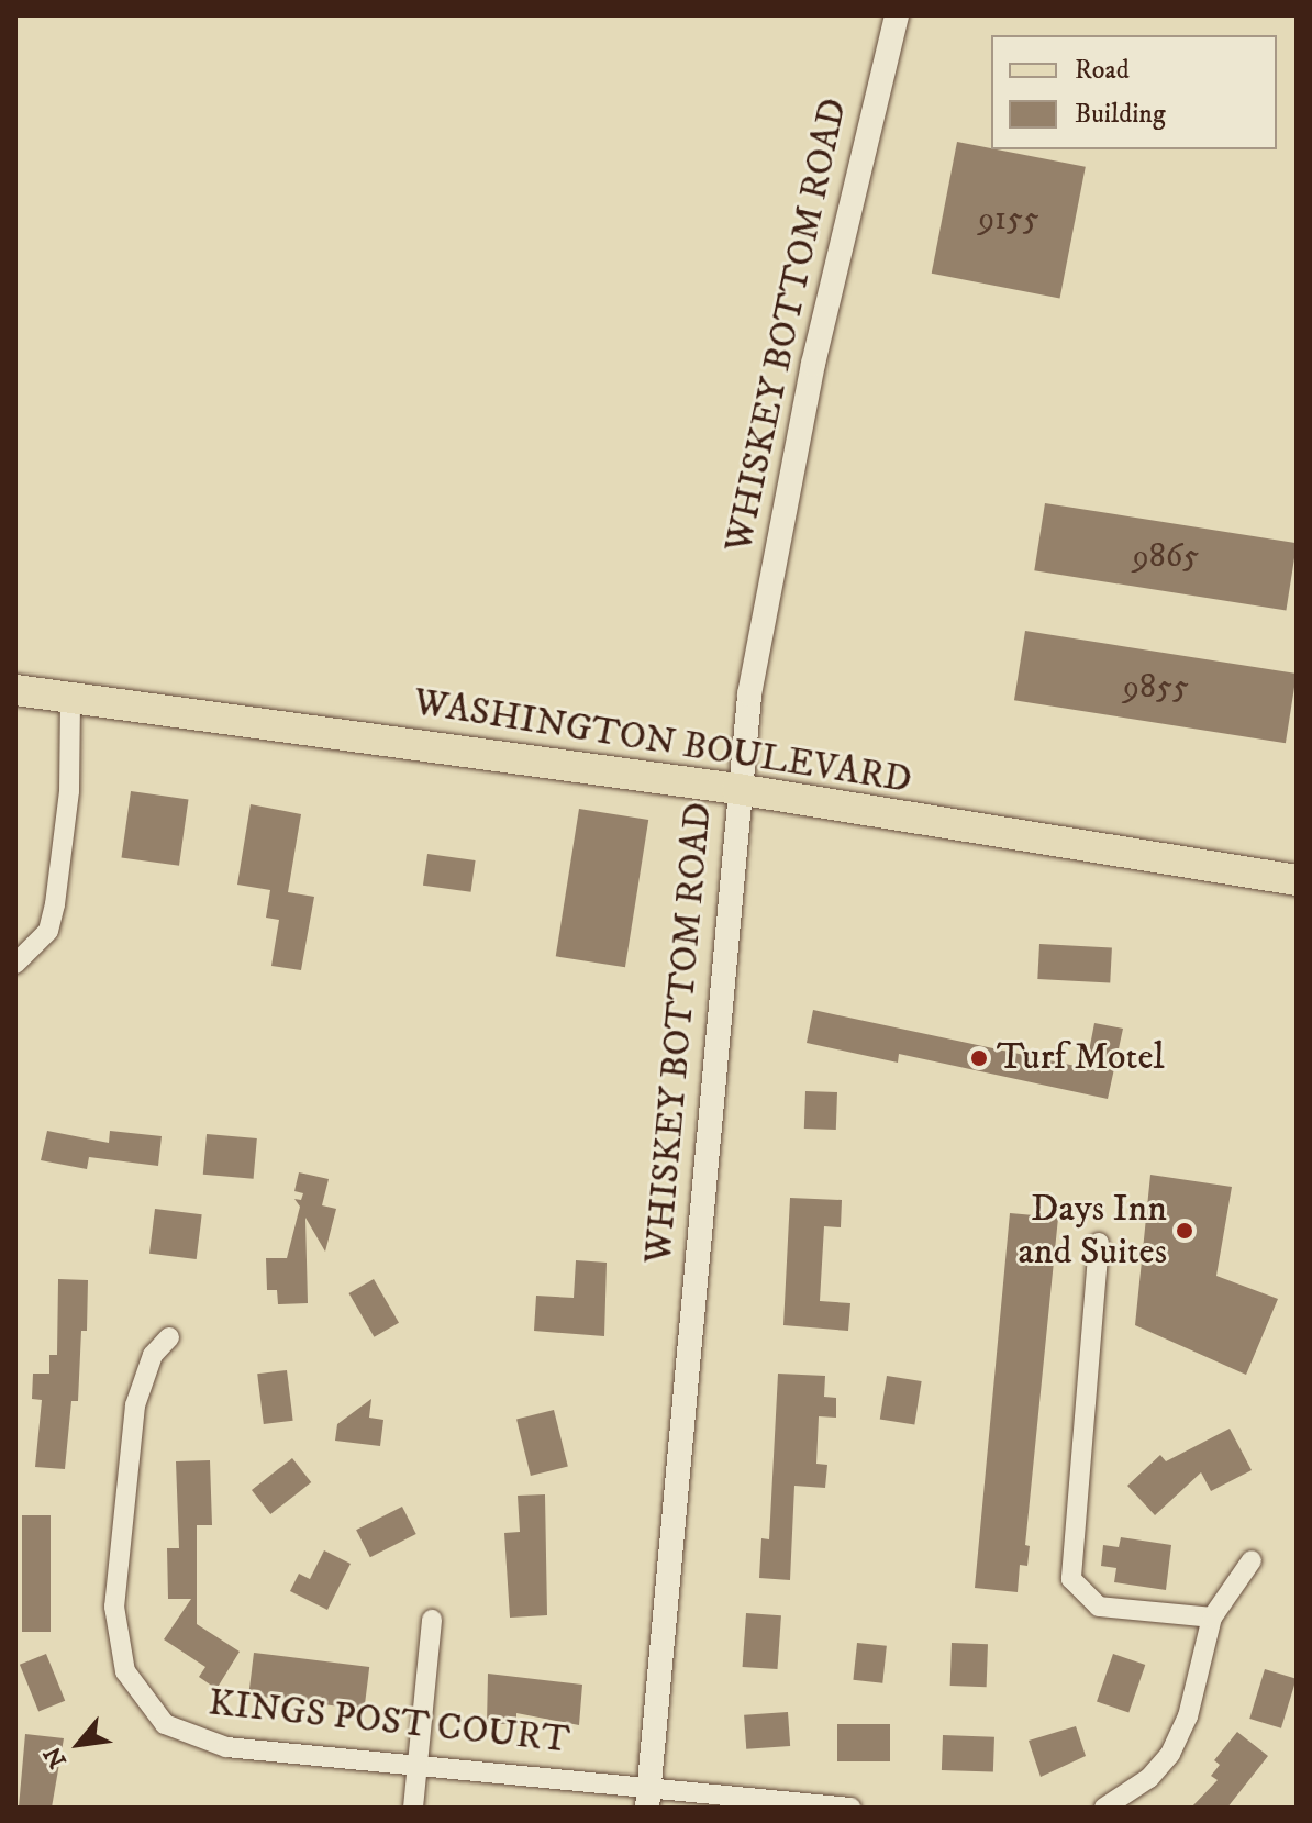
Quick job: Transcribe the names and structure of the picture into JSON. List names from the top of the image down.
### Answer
{
  "streets": {
    "main road": ["WASHINGTON BOULEVARD"],
    "street": ["WHISKEY BOTTOM ROAD", "KINGS POST COURT"]
  },
  "crossings": [
    ["WHISKEY BOTTOM ROAD", "WASHINGTON BOULEVARD"],
    ["WHISKEY BOTTOM ROAD", "KINGS POST COURT"]
  ],
  "places": ["Turf Motel", "Days Inn and Suites"],
  "house_numbers": ["9155", "9865", "9855"],
  "legend": ["Road", "Building"],
  "north": "bottom left"
}
